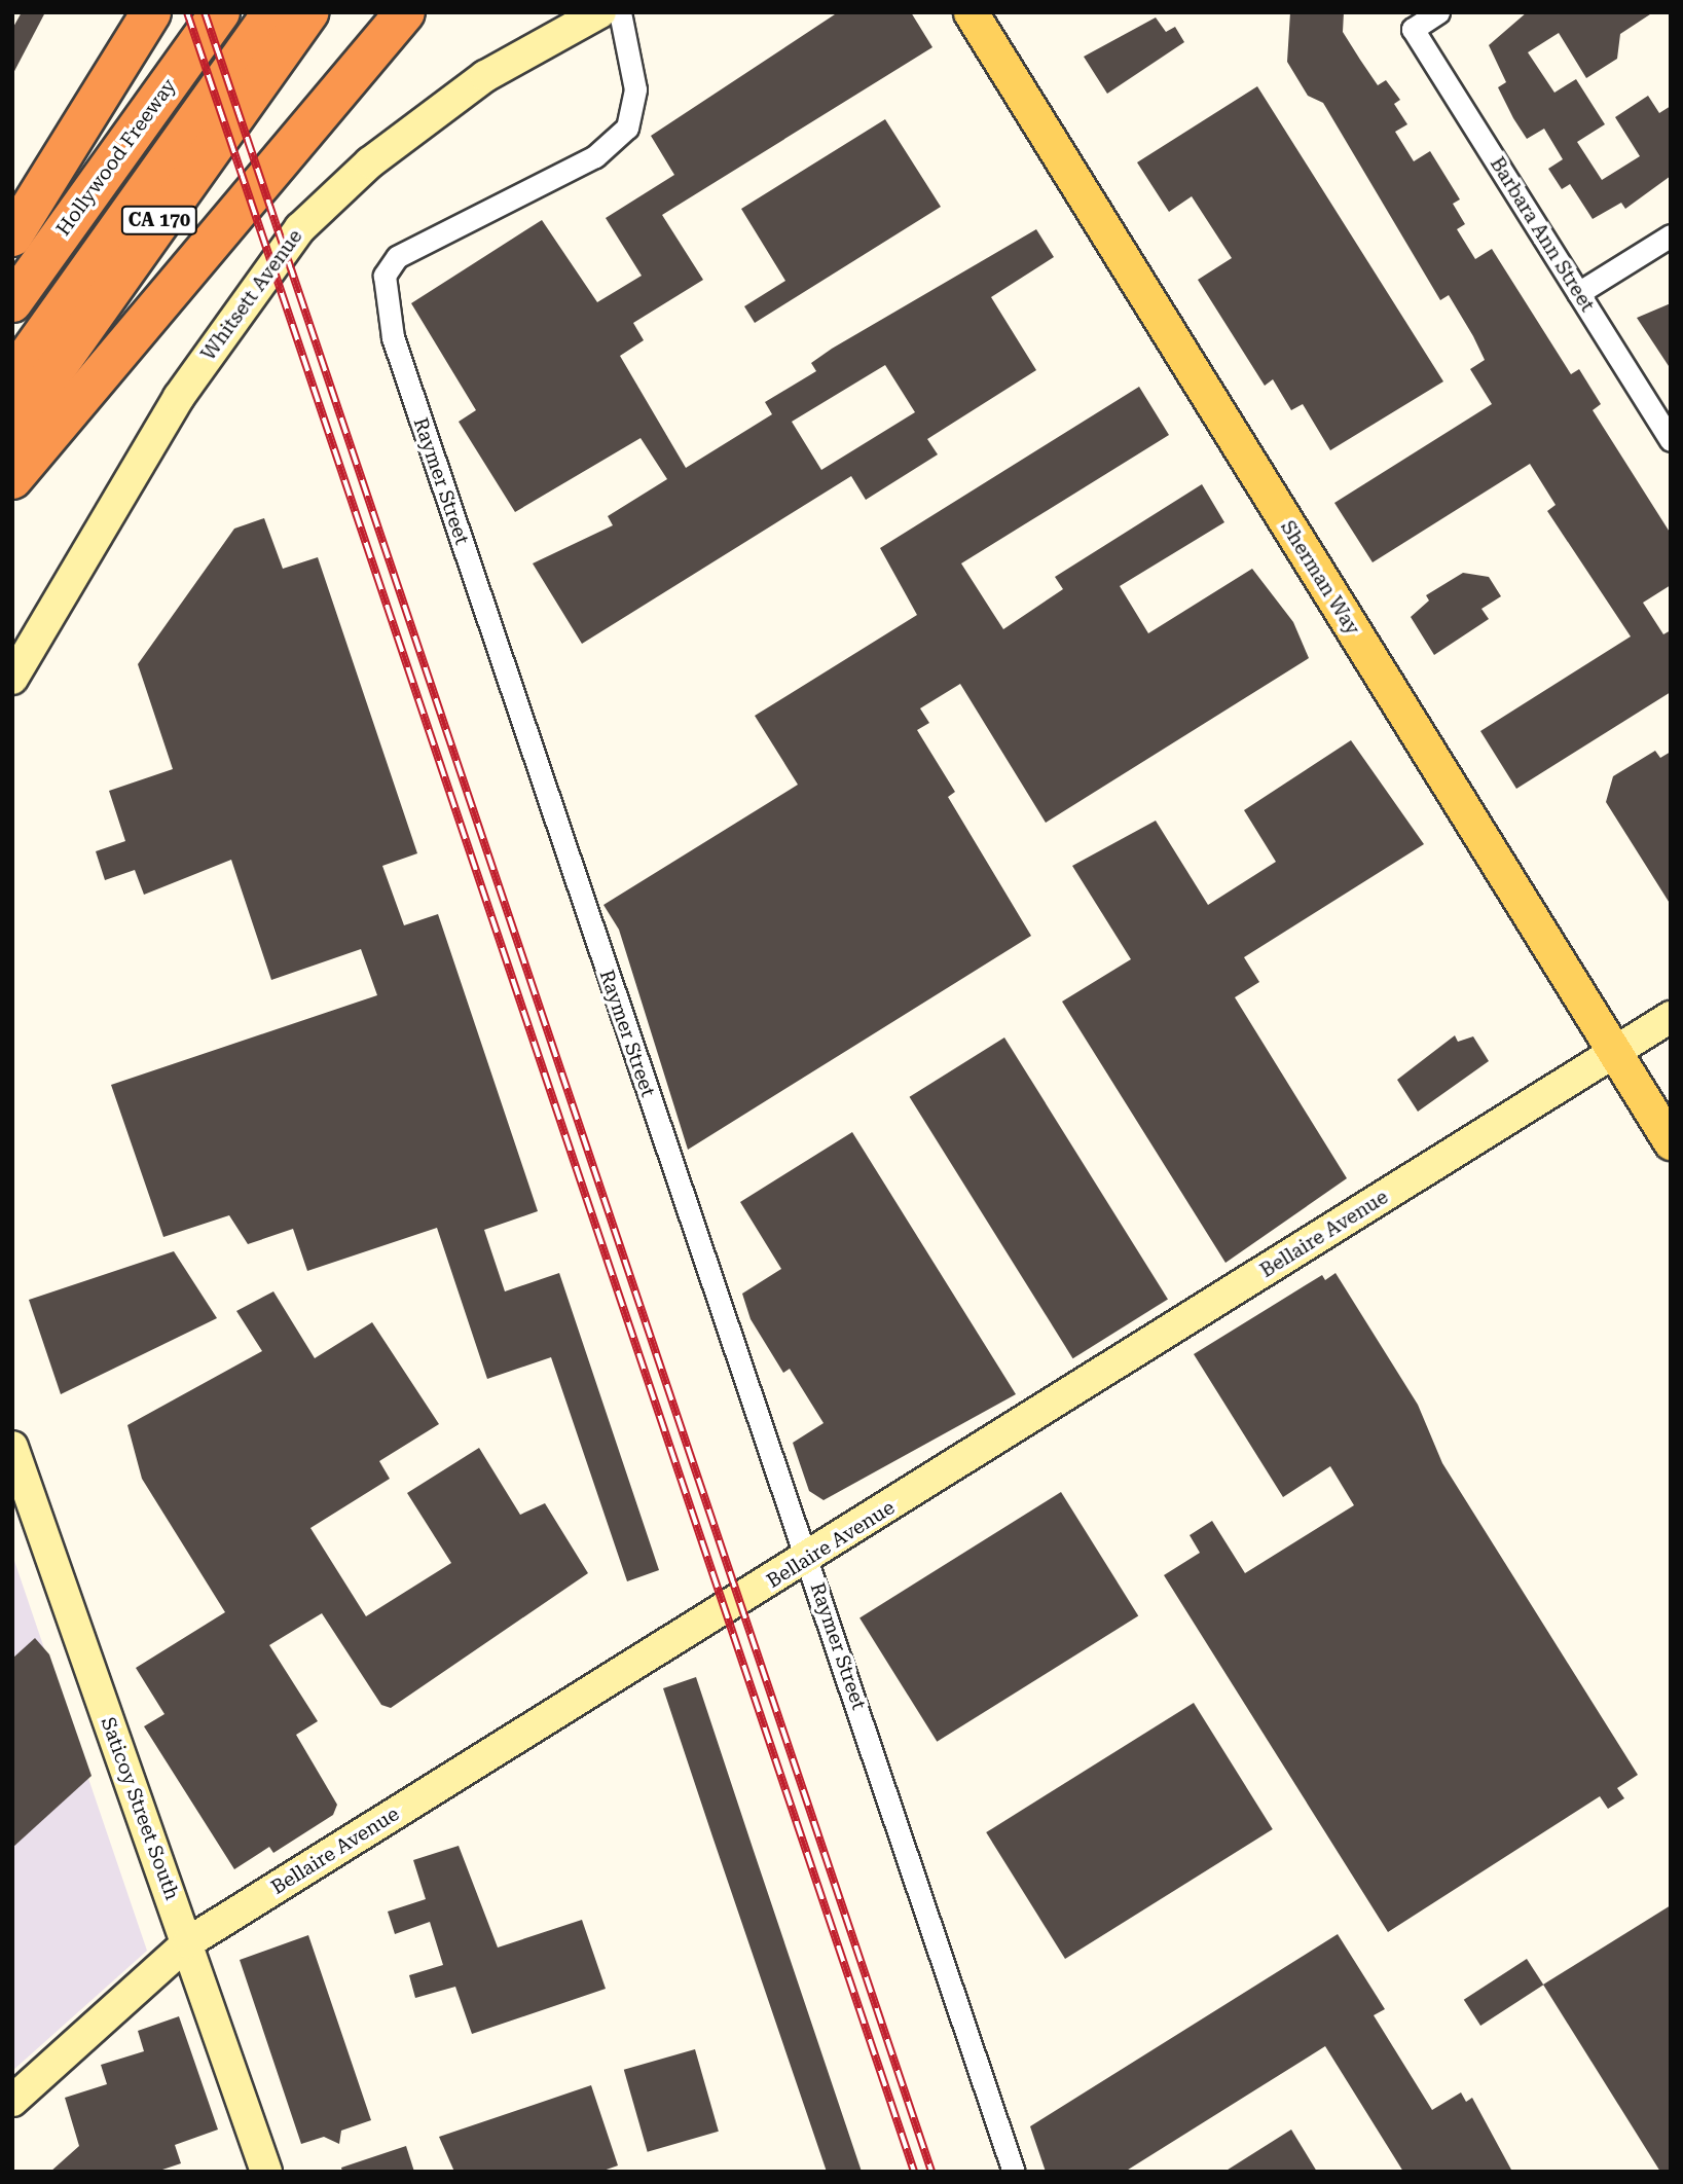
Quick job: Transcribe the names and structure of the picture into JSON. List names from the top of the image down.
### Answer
{
  "streets": {
    "highway": ["Hollywood Freeway", "CA 170"],
    "main road": ["Sherman Way"],
    "street": [
      "Barbara Ann Street",
      "Whitsett Avenue",
      "Raymer Street",
      "Bellaire Avenue",
      "Saticoy Street South"
    ]
  },
  "crossings": [
    ["Raymer Street", "Bellaire Avenue"],
    ["Sherman Way", "Bellaire Avenue"],
    ["Bellaire Avenue", "Saticoy Street South"]
  ]
}
